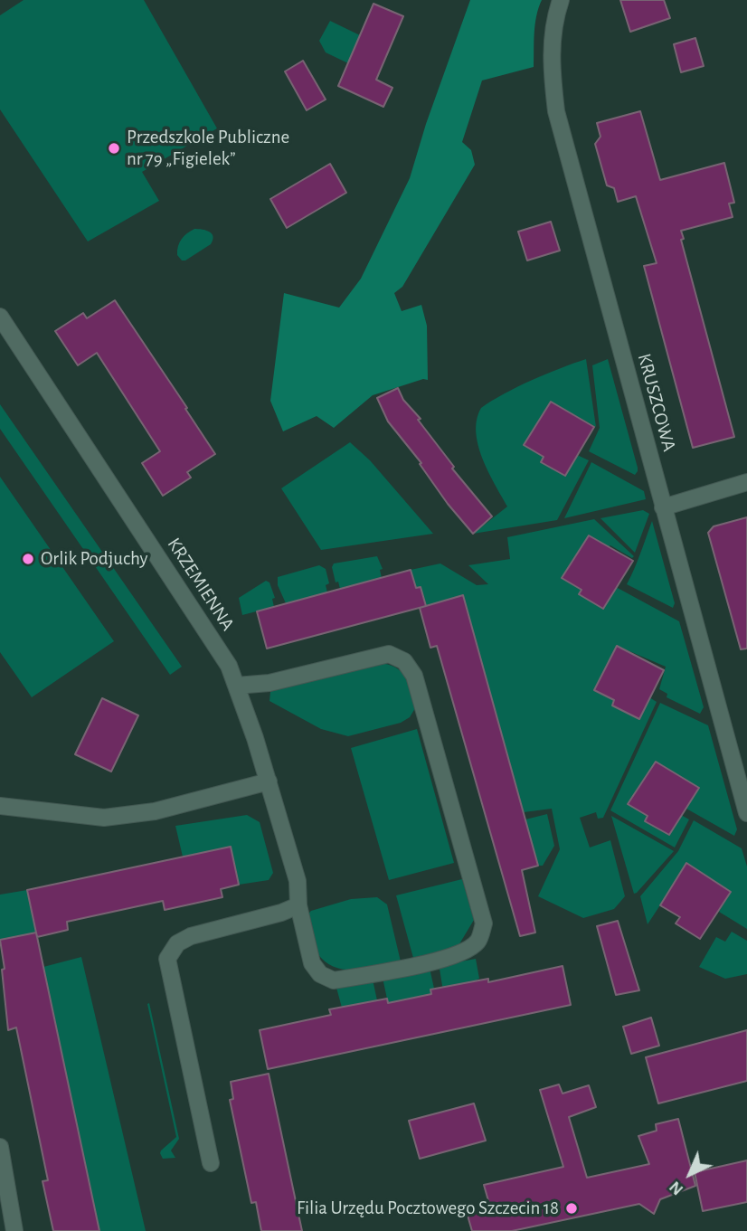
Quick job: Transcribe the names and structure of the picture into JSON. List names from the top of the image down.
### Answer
{
  "streets": {
    "street": ["KRUSZCOWA", "KRZEMIENNA"]
  },
  "places": ["Przedszkole Publiczne nr 79 „Figielek”", "Orlik Podjuchy", "Filia Urzędu Pocztowego Szczecin 18"],
  "north": "bottom left"
}
